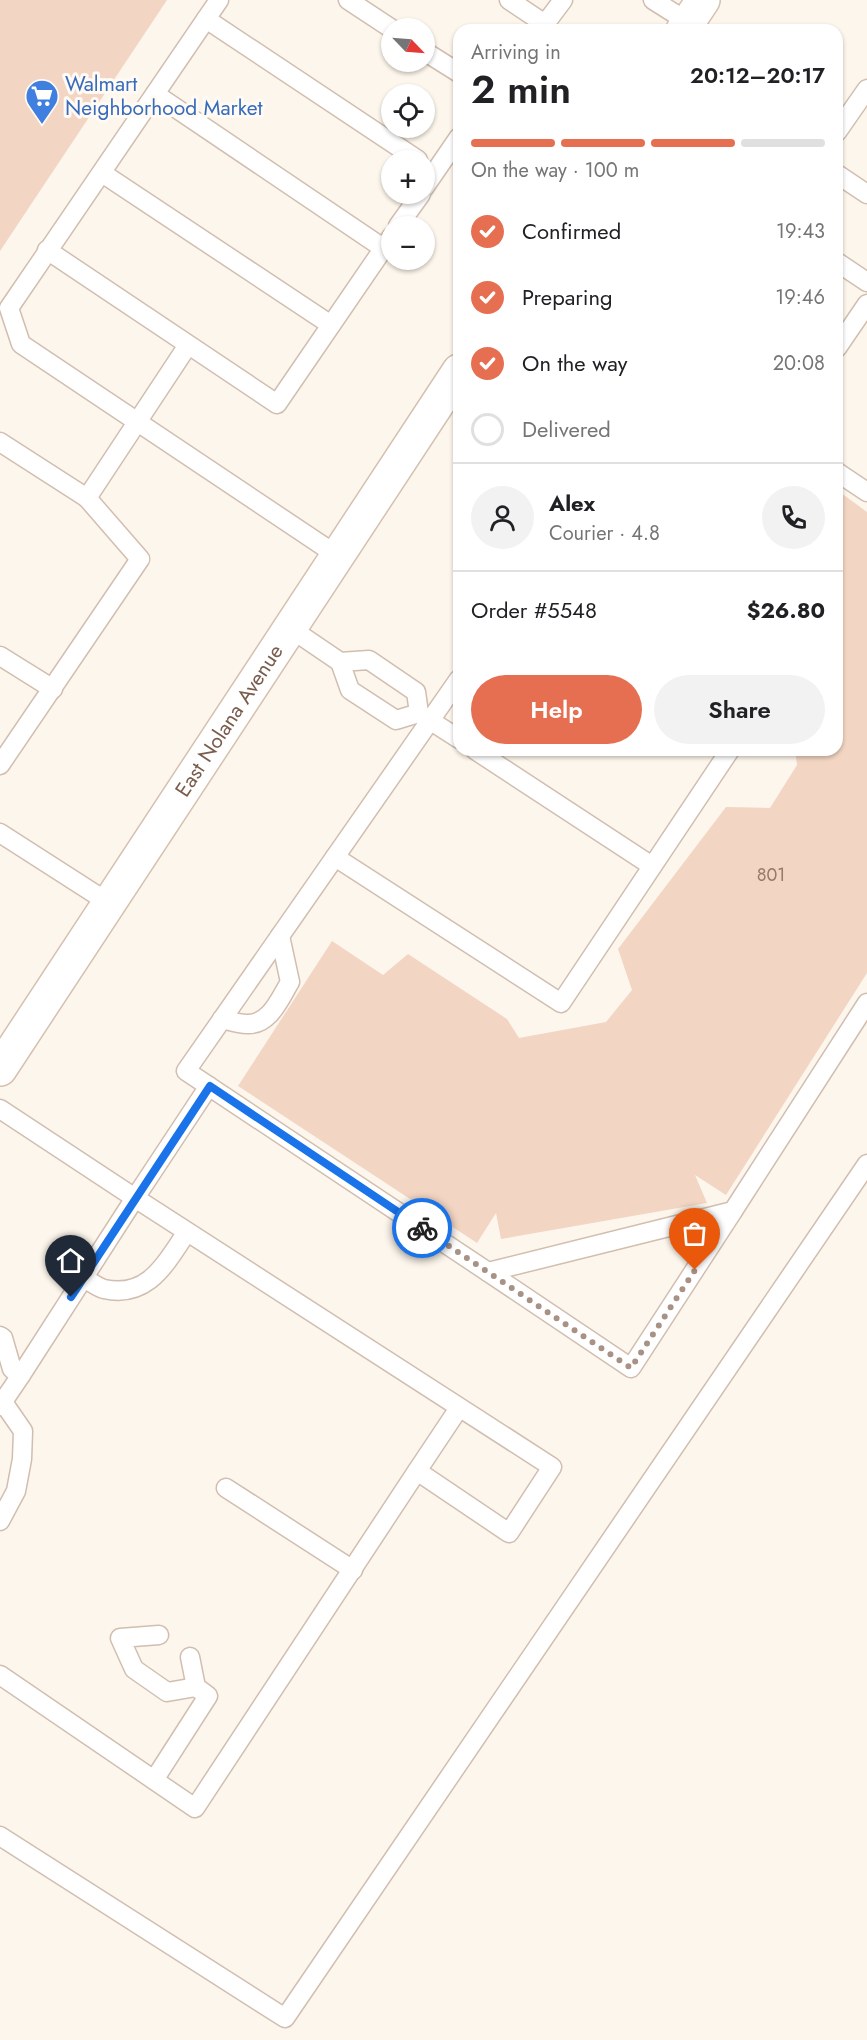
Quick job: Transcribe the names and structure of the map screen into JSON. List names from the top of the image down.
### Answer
{
  "streets": {
    "main road": ["East Nolana Avenue"]
  },
  "places": {
    "supermarket": ["Walmart Neighborhood Market"]
  },
  "house_numbers": ["801"],
  "north": "bottom right",
  "page": {
    "map_buttons": ["+", "−"],
    "heading": ["2 min", "Arriving in", "20:12–20:17"],
    "panel": [
      "Alex",
      "Courier · 4.8",
      "Order #5548",
      "$26.80"
    ],
    "bar": "On the way · 100 m",
    "list": [
      ["Confirmed", "19:43"],
      ["Preparing", "19:46"],
      ["On the way", "20:08"],
      "Delivered"
    ],
    "buttons": ["Help", "Share"]
  }
}
